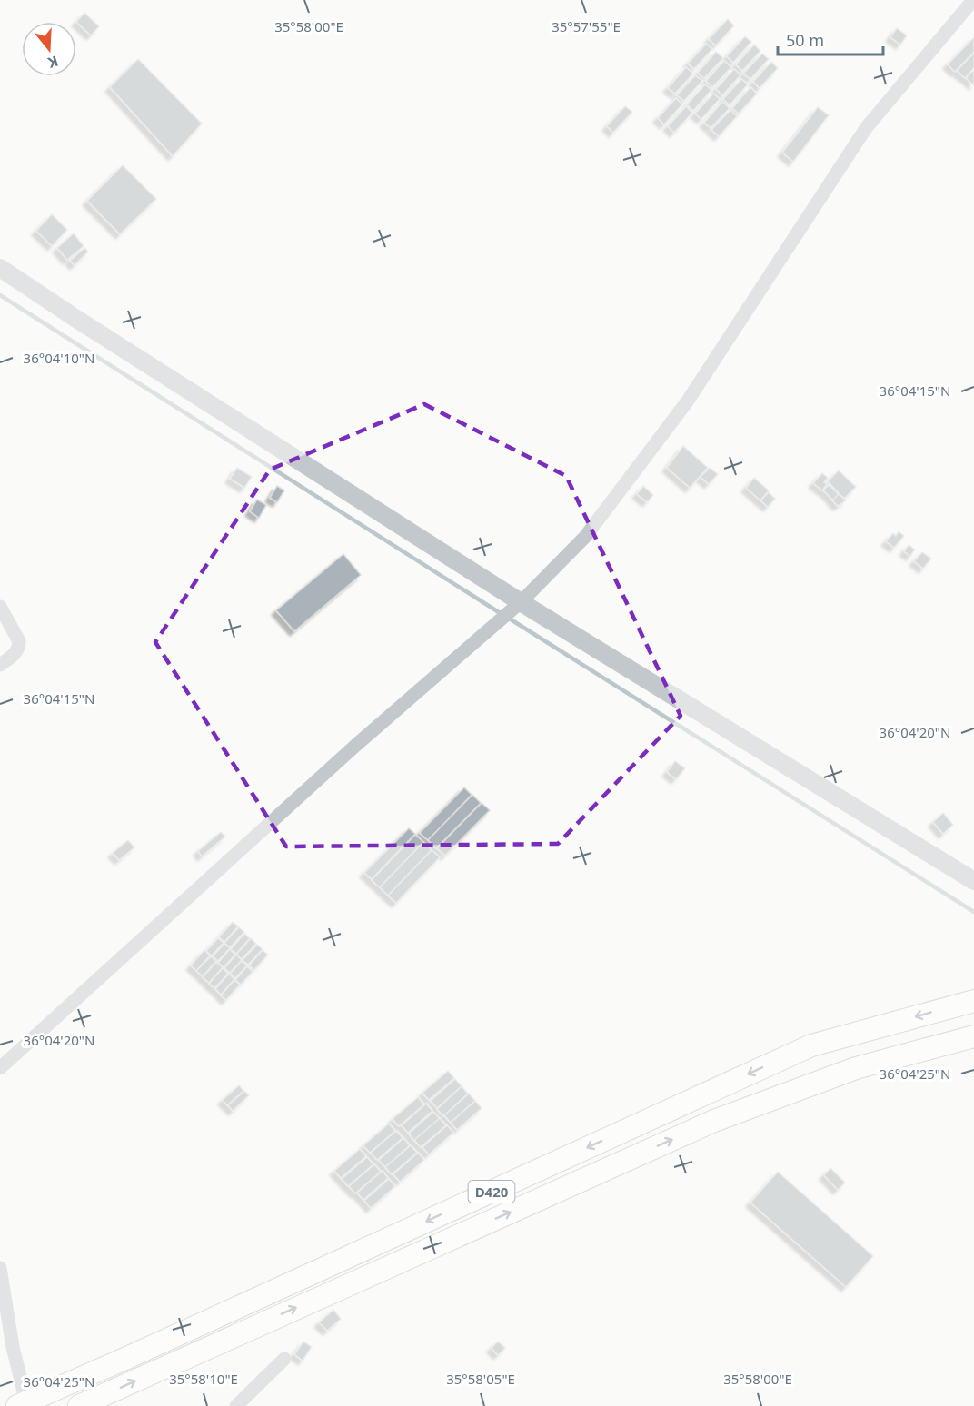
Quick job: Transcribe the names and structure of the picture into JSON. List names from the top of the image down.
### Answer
{
  "streets": {
    "main road": ["D420"]
  },
  "scale_bar": "50 m",
  "north": "bottom",
  "coordinates": [
    "35°58'00\"E",
    "35°57'55\"E",
    "36°04'10\"N",
    "36°04'15\"N",
    "36°04'20\"N",
    "36°04'25\"N",
    "35°58'10\"E",
    "35°58'05\"E"
  ]
}
